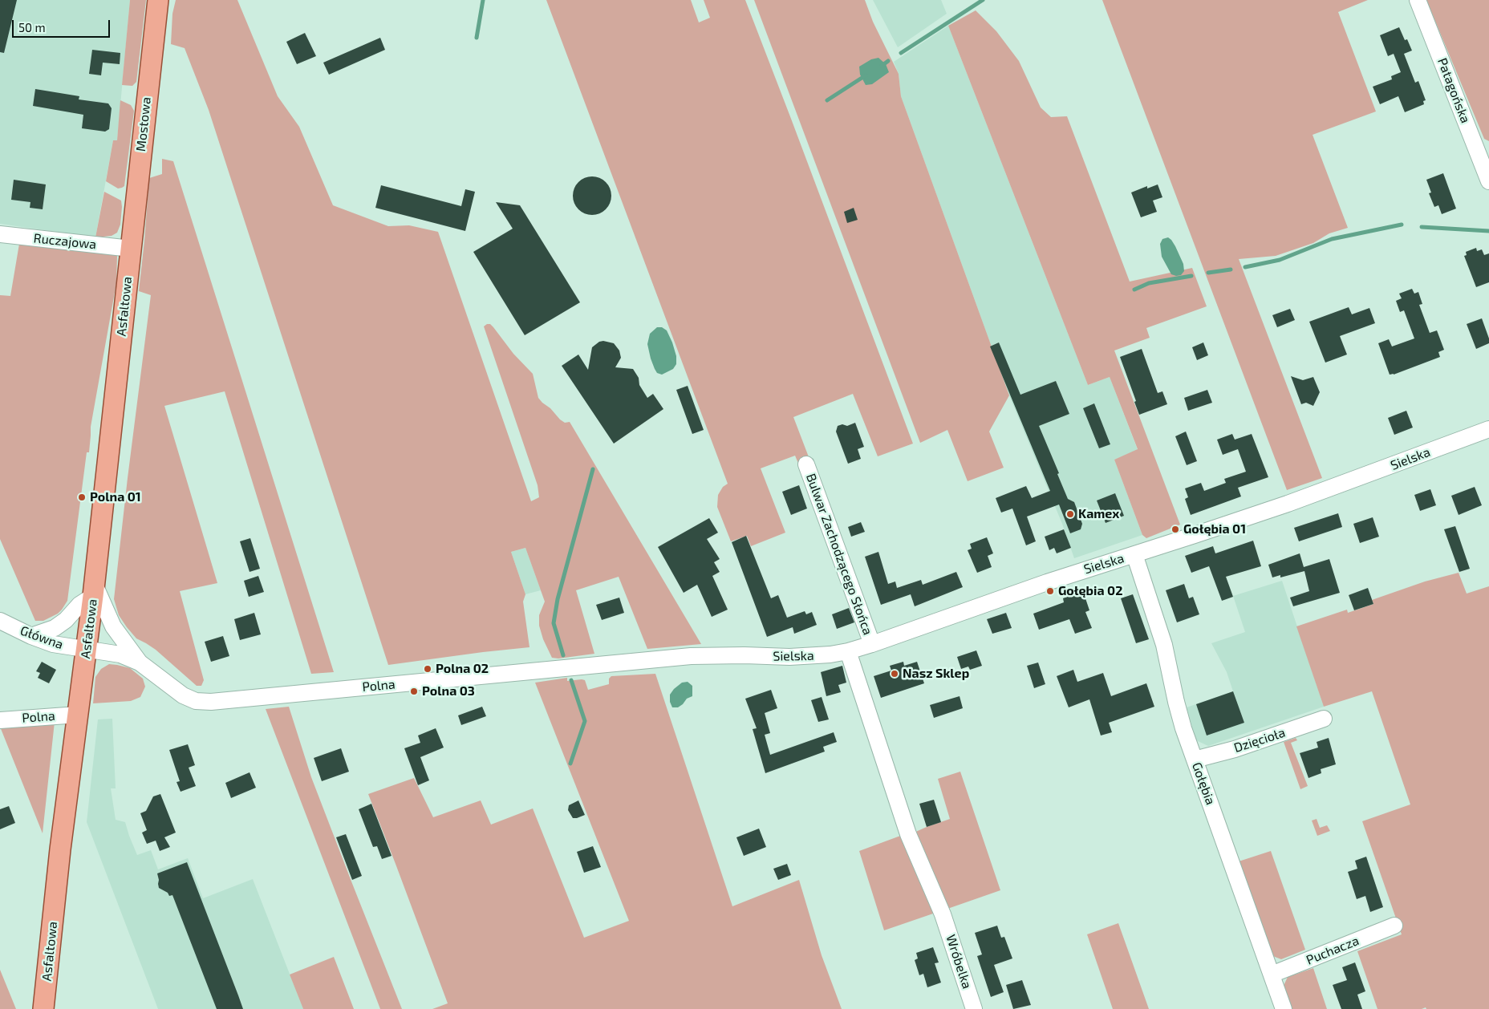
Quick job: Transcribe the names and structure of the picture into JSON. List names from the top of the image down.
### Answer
{
  "streets": {
    "main road": ["Mostowa", "Asfaltowa"],
    "street": [
      "Patagońska",
      "Ruczajowa",
      "Sielska",
      "Bulwar Zachodzącego Słońca",
      "Główna",
      "Polna",
      "Dzięcioła",
      "Gołębia",
      "Puchacza",
      "Wróbelka"
    ]
  },
  "crossings": [
    ["Mostowa", "Ruczajowa"],
    ["Mostowa", "Asfaltowa"],
    ["Ruczajowa", "Asfaltowa"],
    ["Asfaltowa", "Główna"],
    ["Asfaltowa", "Polna"],
    ["Sielska", "Bulwar Zachodzącego Słońca"],
    ["Sielska", "Polna"],
    ["Sielska", "Gołębia"],
    ["Sielska", "Wróbelka"],
    ["Główna", "Polna"],
    ["Dzięcioła", "Gołębia"],
    ["Gołębia", "Puchacza"]
  ],
  "places": [
    "Polna 01",
    "Kamex",
    "Gołębia 01",
    "Gołębia 02",
    "Polna 02",
    "Nasz Sklep",
    "Polna 03"
  ],
  "scale_bar": "50 m"
}
